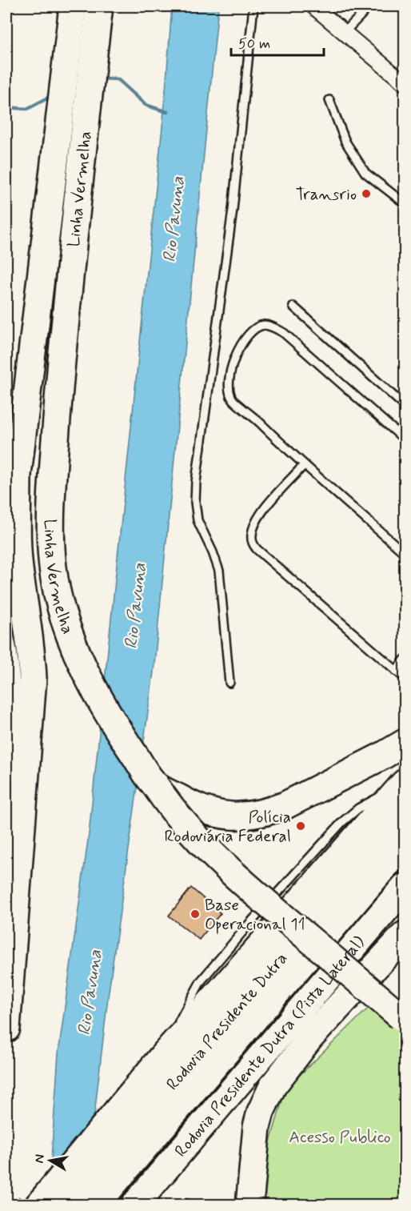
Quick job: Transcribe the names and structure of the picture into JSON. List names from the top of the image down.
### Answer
{
  "streets": {
    "highway": ["Linha Vermelha", "Rodovia Presidente Dutra", "Rodovia Presidente Dutra (Pista Lateral)"]
  },
  "water": ["Rio Pavuna"],
  "parks": ["Acesso Publico"],
  "places": ["Transrio", "Polícia Rodoviária Federal", "Base Operacional 11"],
  "scale_bar": "50 m",
  "north": "left"
}
